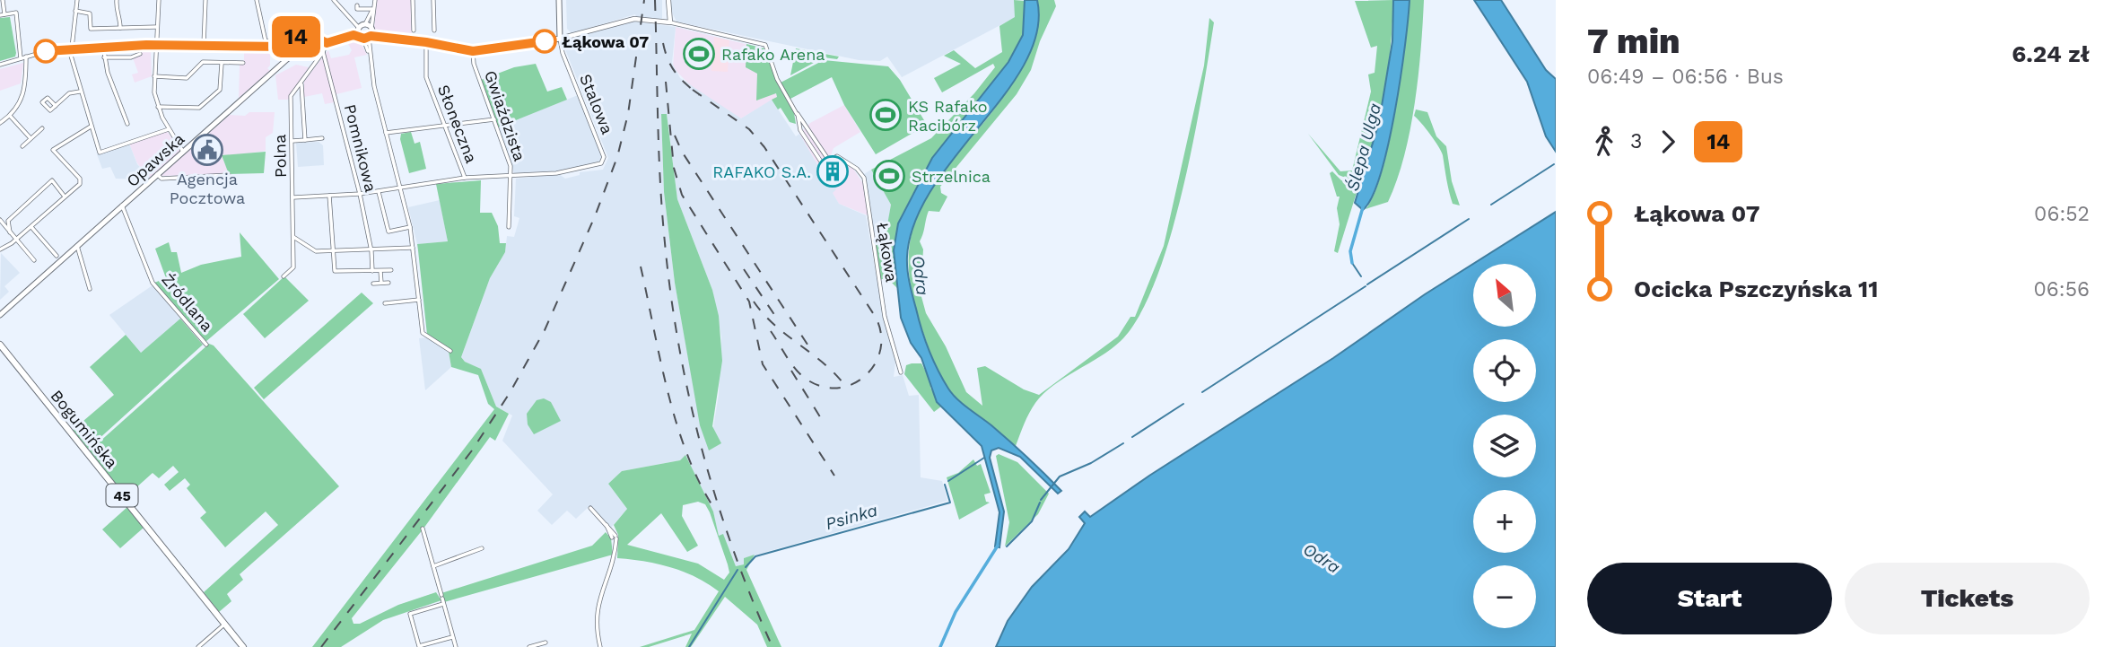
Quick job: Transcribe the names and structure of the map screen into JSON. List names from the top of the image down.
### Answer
{
  "streets": {
    "main road": [
      "Opawska",
      "Łąkowa",
      "Bogumińska",
      "45"
    ],
    "street": [
      "Stalowa",
      "Gwiaździsta",
      "Słoneczna",
      "Pomnikowa",
      "Polna",
      "Źródlana"
    ]
  },
  "crossings": [
    ["Stalowa", "Gwiaździsta"],
    ["Stalowa", "Łąkowa"],
    ["Gwiaździsta", "Łąkowa"],
    ["Słoneczna", "Łąkowa"],
    ["Pomnikowa", "Polna"],
    ["Polna", "Opawska"],
    ["Opawska", "Łąkowa"],
    ["Opawska", "Źródlana"]
  ],
  "water": ["Ślepa Ulga", "Odra", "Psinka"],
  "places": {
    "other": ["Łąkowa 07"],
    "sports": ["Rafako Arena", "KS Rafako Racibórz", "Strzelnica"],
    "public building": ["Agencja Pocztowa"],
    "building": ["RAFAKO S.A."]
  },
  "lines": ["bus line 14"],
  "north": "top left",
  "page": {
    "on_map": "14",
    "heading": ["7 min", "06:49 – 06:56 · Bus", "6.24 zł"],
    "legs": ["3", "14"],
    "list": [
      {
        "name": "Łąkowa 07",
        "value": "06:52"
      },
      {
        "name": "Ocicka Pszczyńska 11",
        "value": "06:56"
      }
    ],
    "map_buttons": ["+", "−"],
    "buttons": ["Start", "Tickets"]
  }
}
